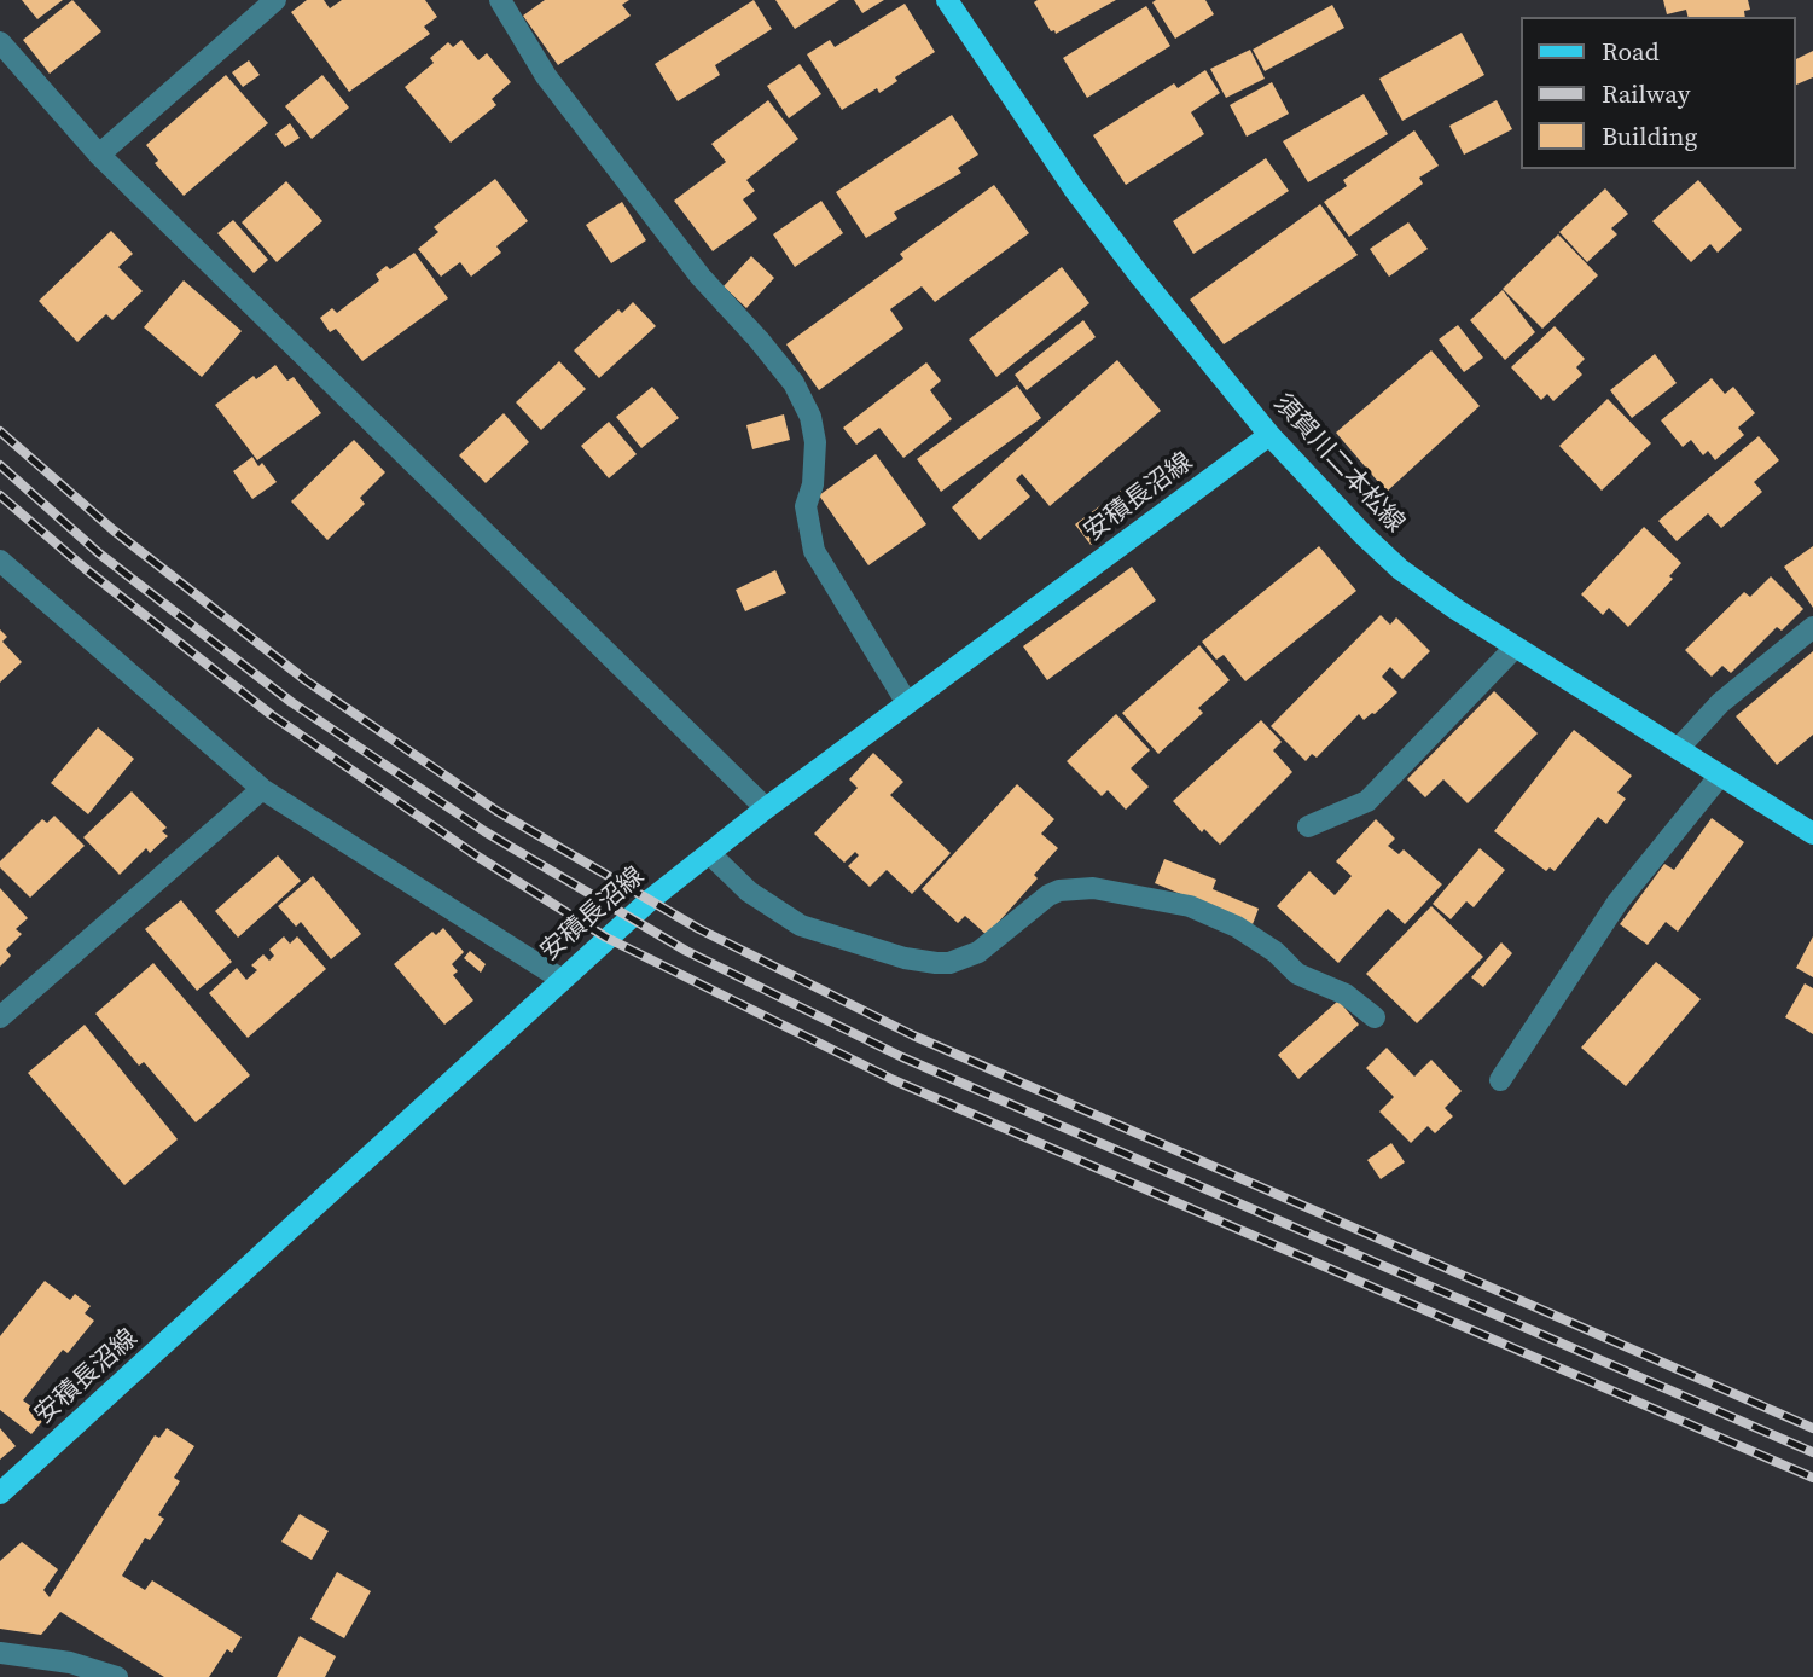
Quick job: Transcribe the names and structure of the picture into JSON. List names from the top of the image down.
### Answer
{
  "streets": {
    "main road": ["須賀川二本松線", "安積長沼線"]
  },
  "crossings": [
    ["須賀川二本松線", "安積長沼線"]
  ],
  "legend": ["Road", "Railway", "Building"]
}
